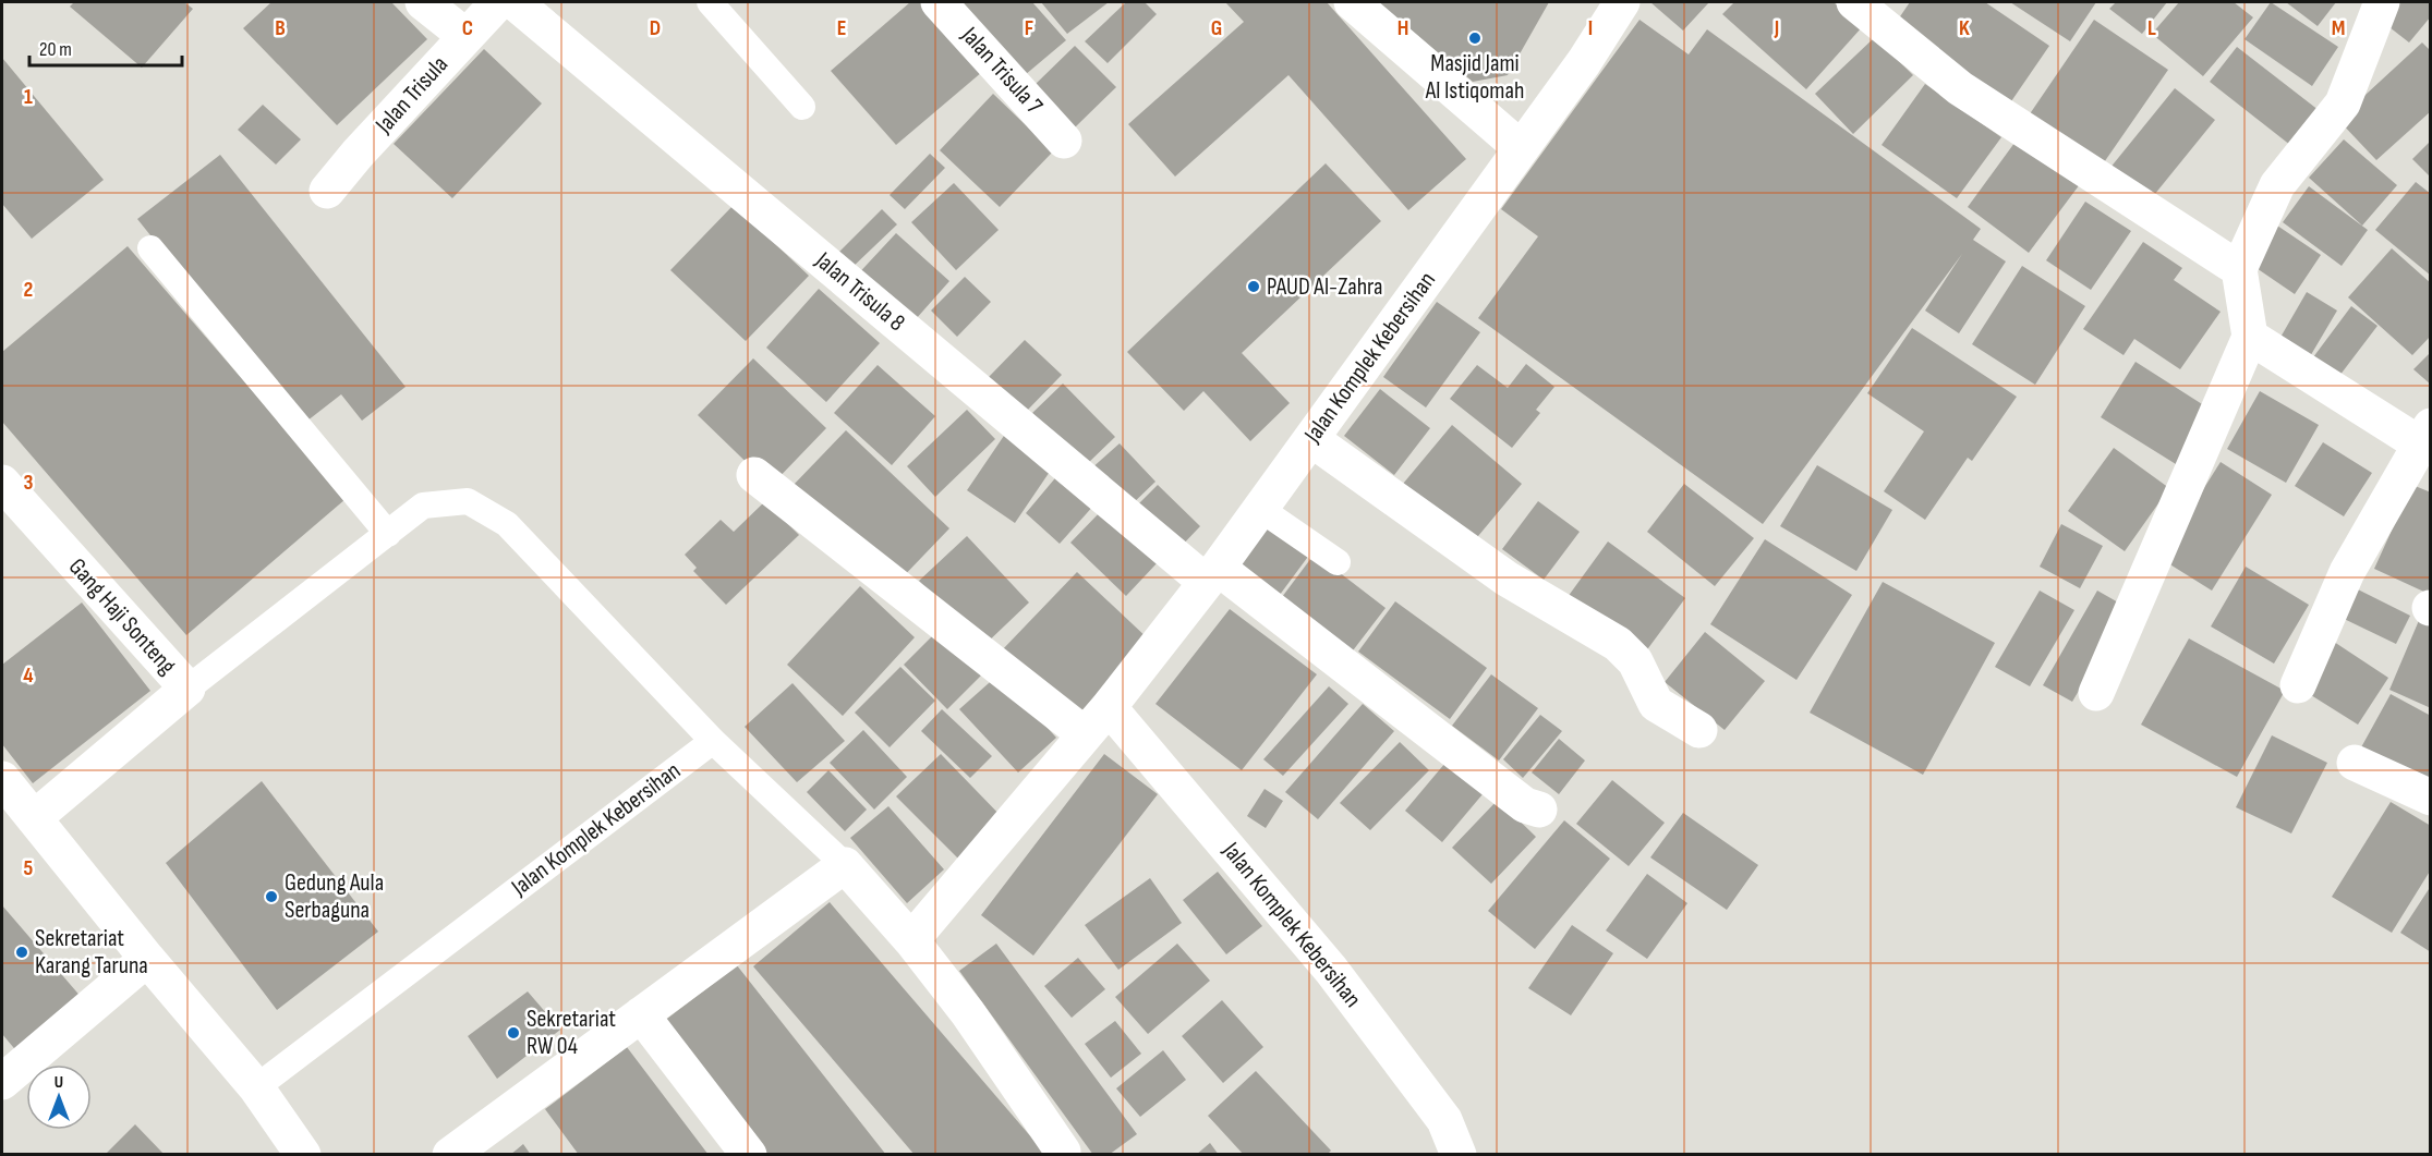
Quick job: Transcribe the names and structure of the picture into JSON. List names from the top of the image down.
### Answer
{
  "streets": {
    "street": [
      "Jalan Trisula 7",
      "Jalan Trisula",
      "Jalan Trisula 8",
      "Jalan Komplek Kebersihan",
      "Gang Haji Sonteng"
    ]
  },
  "crossings": [
    ["Jalan Trisula 8", "Jalan Komplek Kebersihan"]
  ],
  "places": [
    "Masjid Jami Al Istiqomah",
    "PAUD Al-Zahra",
    "Gedung Aula Serbaguna",
    "Sekretariat Karang Taruna",
    "Sekretariat RW 04"
  ],
  "scale_bar": "20 m",
  "north": "top",
  "grid": {
    "columns": [
      "B",
      "C",
      "D",
      "E",
      "F",
      "G",
      "H",
      "I",
      "J",
      "K",
      "L",
      "M"
    ],
    "rows": [
      "1",
      "2",
      "3",
      "4",
      "5"
    ]
  }
}
